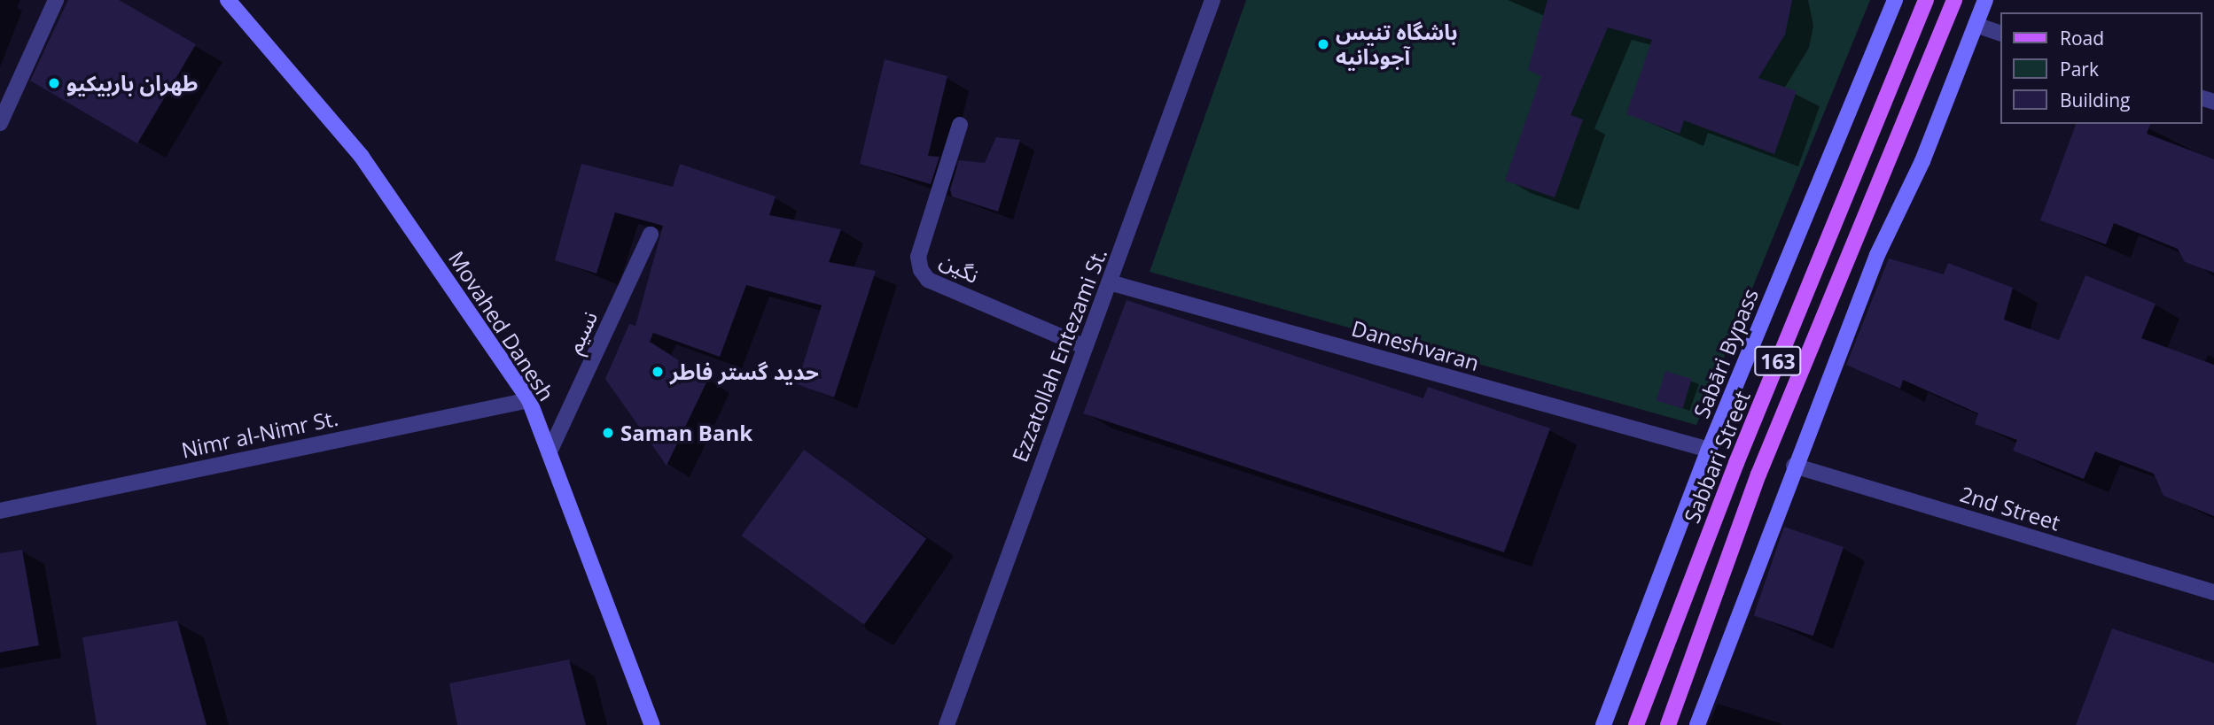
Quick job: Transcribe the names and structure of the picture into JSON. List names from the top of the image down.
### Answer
{
  "streets": {
    "main road": [
      "Movahed Danesh",
      "Sabāri Bypass",
      "163",
      "Sabbari Street"
    ],
    "street": [
      "نگین",
      "نسیم",
      "Daneshvaran",
      "Ezzatollah Entezami St.",
      "Nimr al-Nimr St.",
      "2nd Street"
    ]
  },
  "crossings": [
    ["نگین", "Ezzatollah Entezami St."],
    ["Movahed Danesh", "نسیم"],
    ["Movahed Danesh", "Nimr al-Nimr St."],
    ["Daneshvaran", "Sabāri Bypass"],
    ["Daneshvaran", "Ezzatollah Entezami St."]
  ],
  "places": [
    "باشگاه تنیس آجودانیه",
    "طهران باربیکیو",
    "حدید گستر فاطر",
    "Saman Bank"
  ],
  "legend": ["Road", "Park", "Building"]
}
